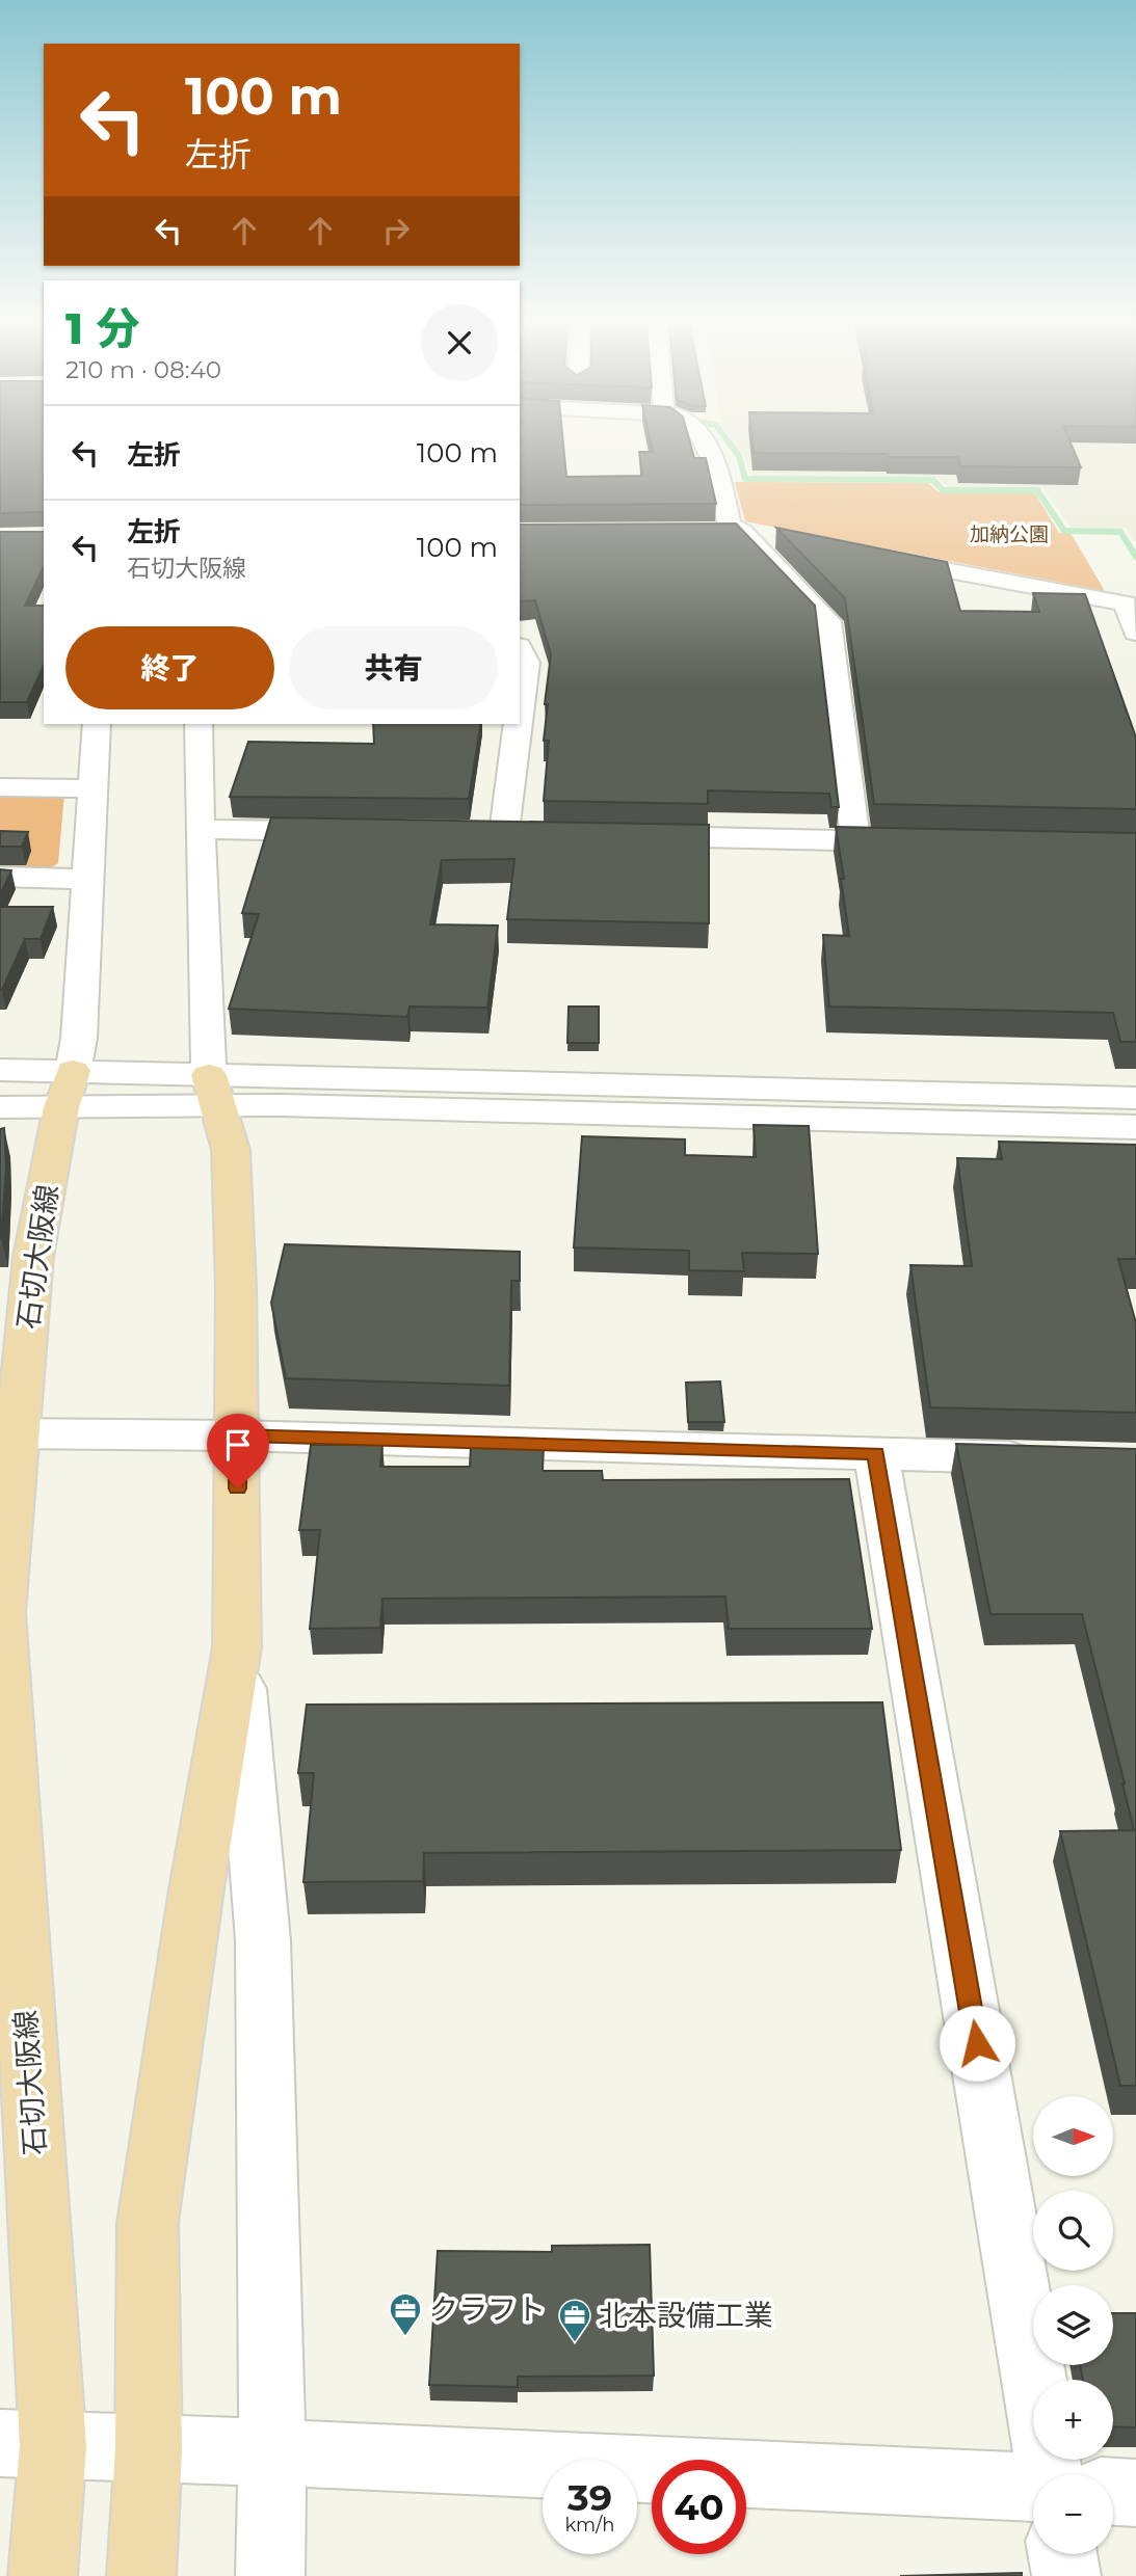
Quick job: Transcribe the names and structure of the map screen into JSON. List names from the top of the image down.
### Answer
{
  "streets": {
    "main road": ["石切大阪線"]
  },
  "parks": ["加納公園"],
  "places": {
    "office": ["クラフト", "北本設備工業"]
  },
  "north": "right",
  "page": {
    "turn": ["100 m", "左折"],
    "heading": ["1 分", "210 m · 08:40"],
    "list": [
      {
        "name": "左折",
        "value": "100 m"
      },
      {
        "name": "左折",
        "note": "石切大阪線",
        "value": "100 m"
      }
    ],
    "buttons": ["終了", "共有"],
    "map_buttons": ["+", "−"],
    "speed": "39 km/h",
    "limit": "40"
  }
}
